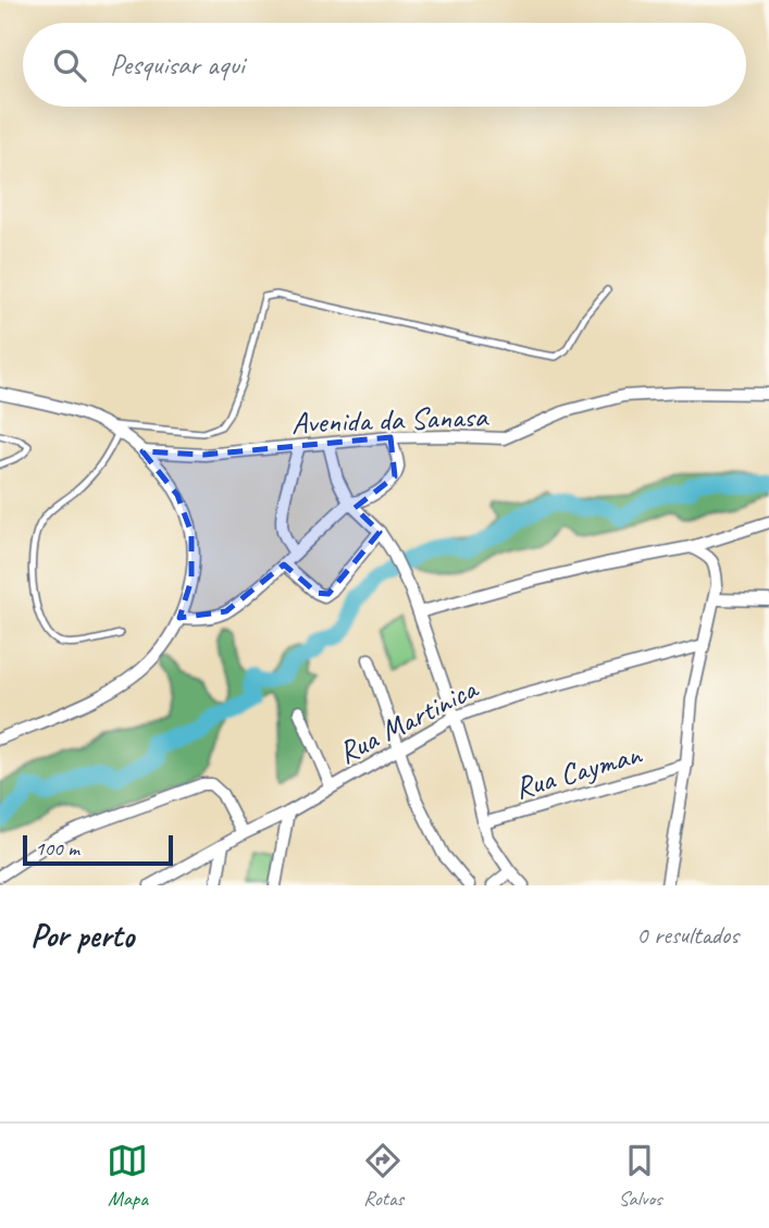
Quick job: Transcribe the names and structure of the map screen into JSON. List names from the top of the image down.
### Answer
{
  "streets": {
    "street": ["Avenida da Sanasa", "Rua Martinica", "Rua Cayman"]
  },
  "scale_bar": "100 m",
  "page": {
    "search": "Pesquisar aqui",
    "scale": "100 m",
    "heading": ["Por perto", "0 resultados"],
    "nav": ["Mapa", "Rotas", "Salvos"]
  }
}
